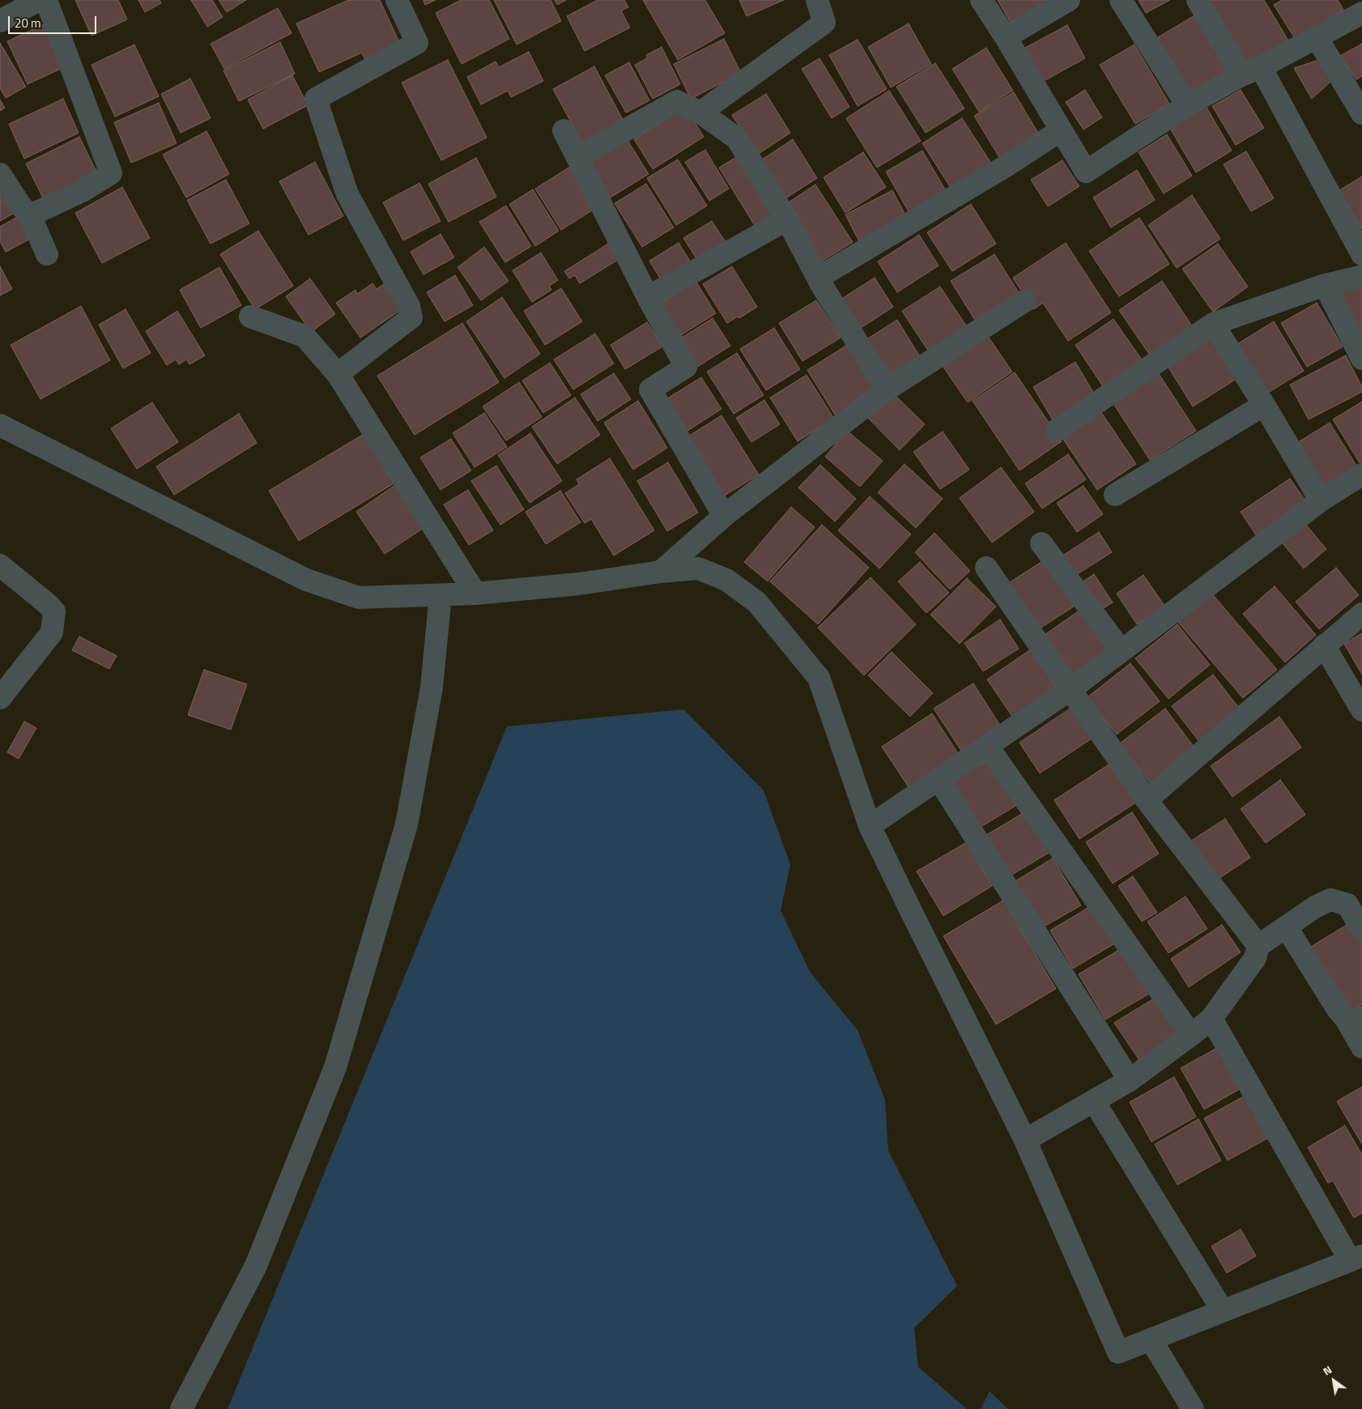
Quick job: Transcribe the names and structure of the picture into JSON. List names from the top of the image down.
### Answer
{
  "scale_bar": "20 m",
  "north": "top left"
}
